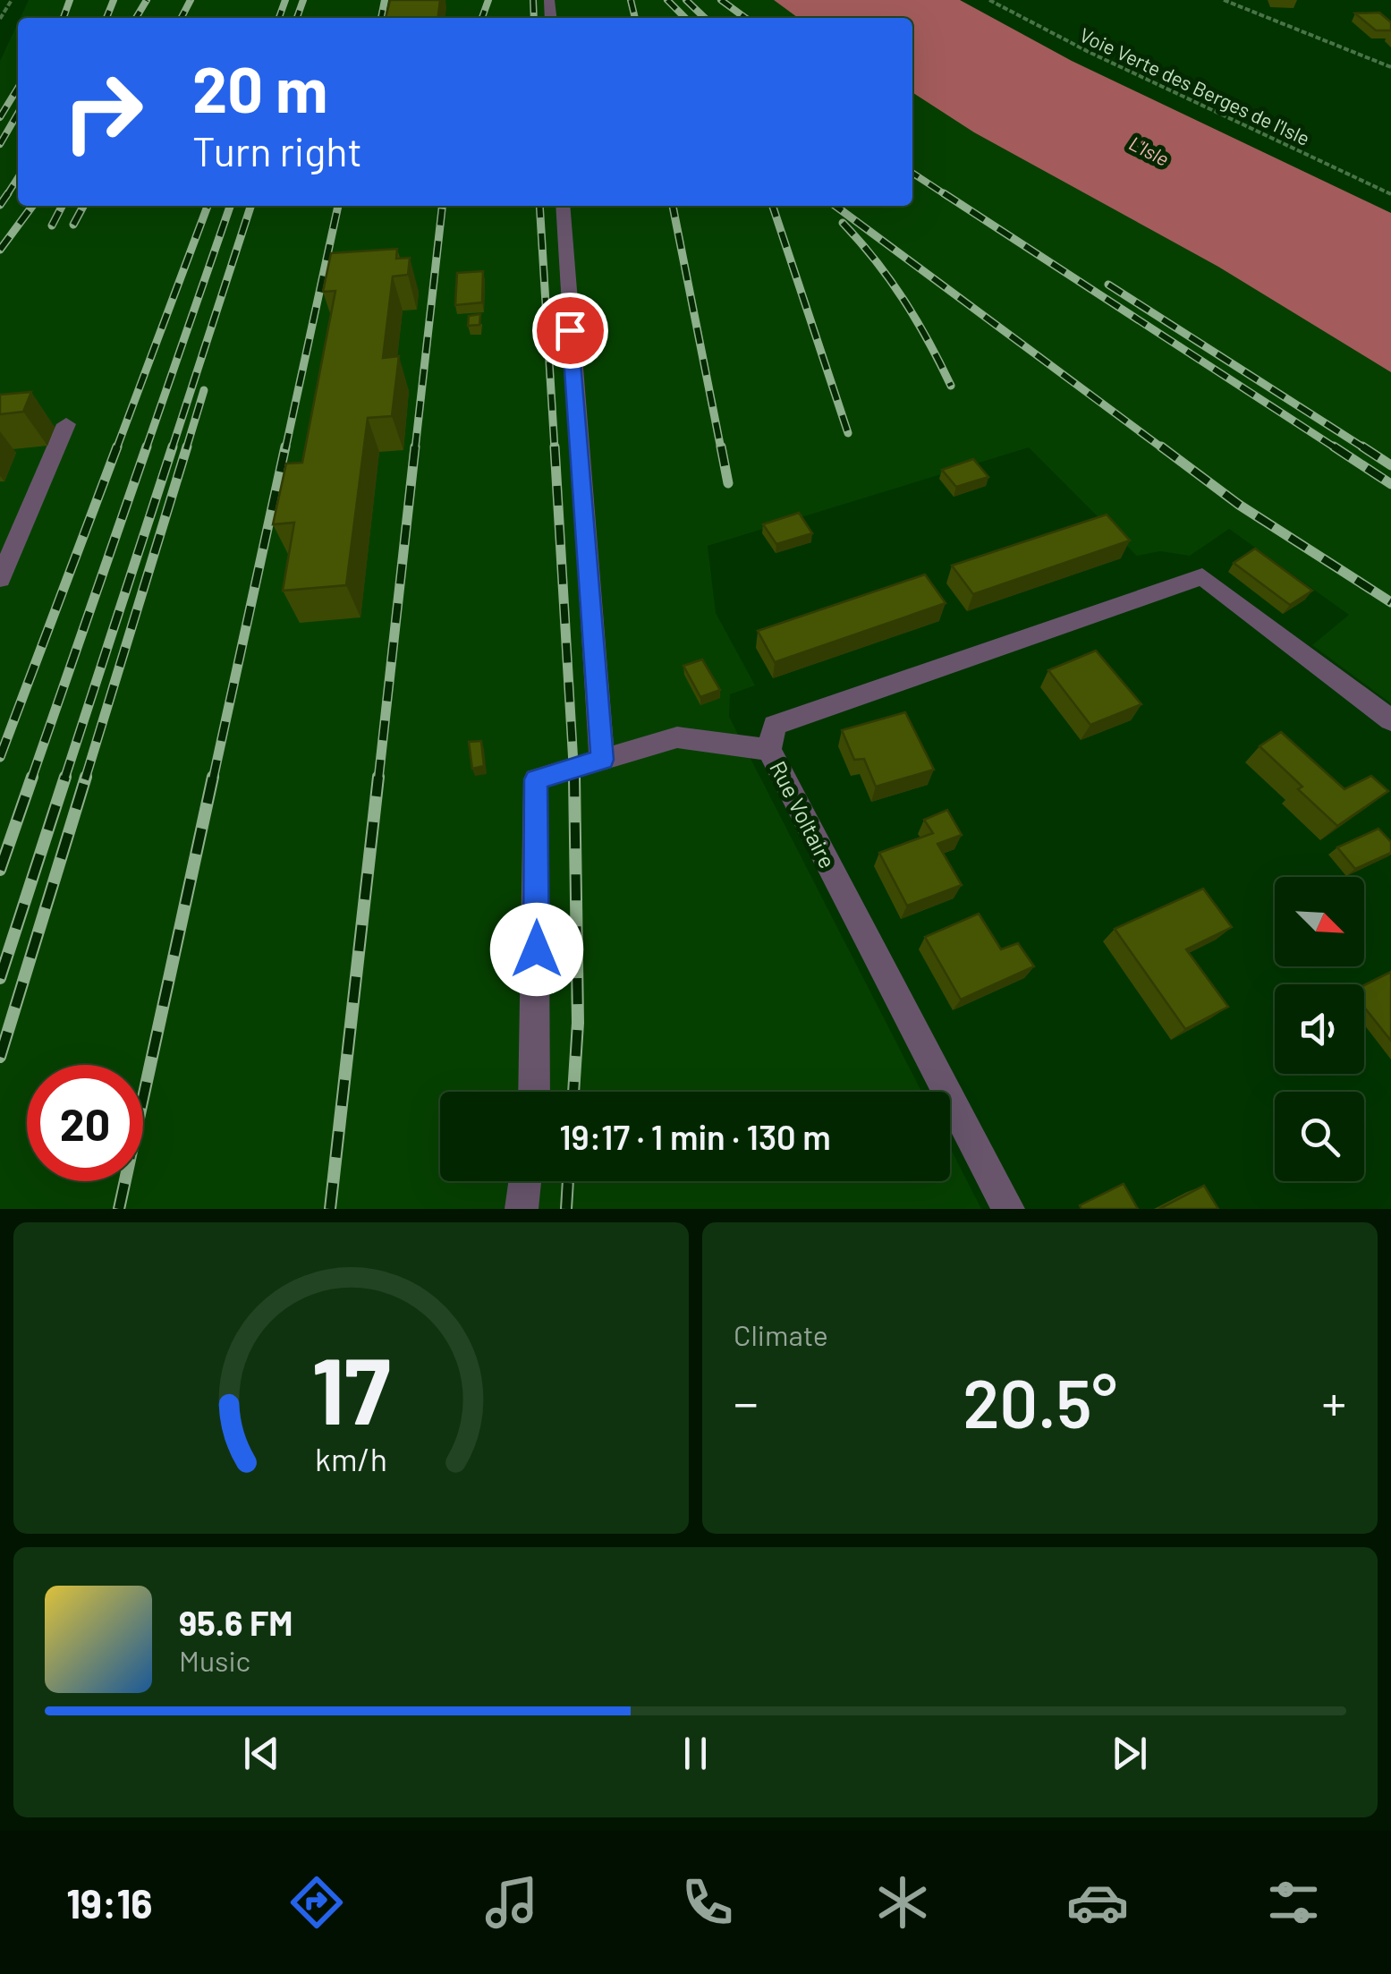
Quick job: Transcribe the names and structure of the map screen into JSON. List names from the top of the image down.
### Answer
{
  "streets": {
    "street": ["Rue Voltaire"],
    "path": ["Voie Verte des Berges de l'Isle"]
  },
  "water": ["L'Isle"],
  "north": "bottom right",
  "page": {
    "turn": ["20 m", "Turn right"],
    "limit": "20",
    "trip": "19:17 · 1 min · 130 m",
    "tile": "Climate",
    "heat": ["−", "20.5°", "+"],
    "song": ["95.6 FM", "Music"],
    "tabs": "19:16",
    "gauge": ["17", "km/h"]
  }
}
